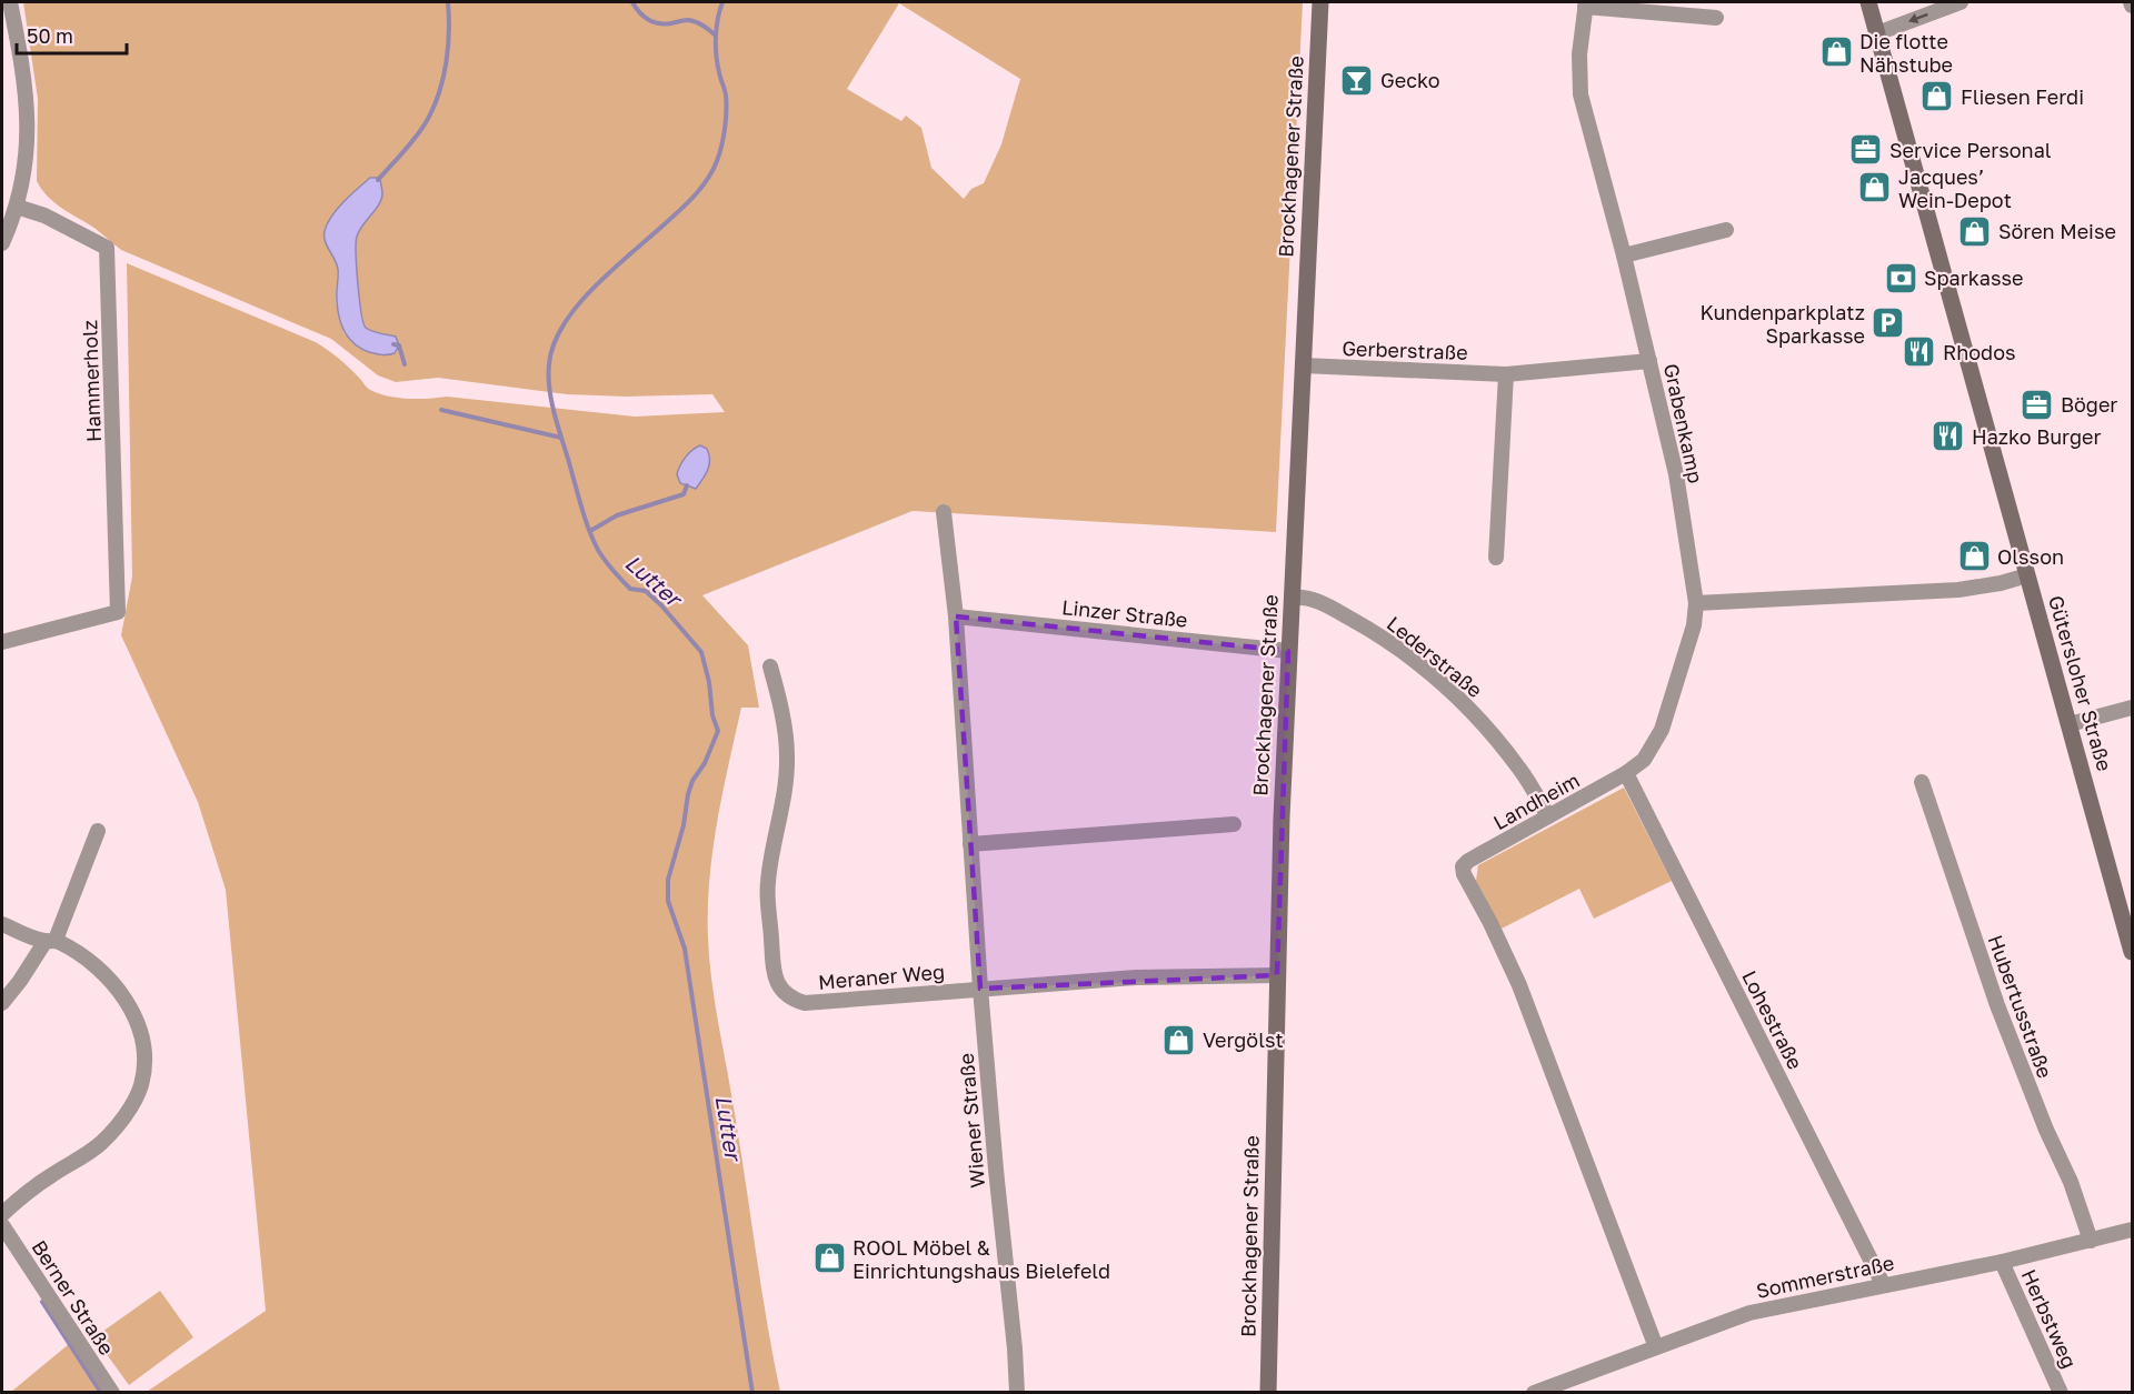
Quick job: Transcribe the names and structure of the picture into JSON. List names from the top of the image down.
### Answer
{
  "streets": {
    "main road": ["Brockhagener Straße", "Gütersloher Straße"],
    "street": [
      "Gerberstraße",
      "Hammerholz",
      "Grabenkamp",
      "Linzer Straße",
      "Lederstraße",
      "Landheim",
      "Meraner Weg",
      "Hubertusstraße",
      "Lohestraße",
      "Wiener Straße",
      "Sommerstraße",
      "Berner Straße",
      "Herbstweg"
    ]
  },
  "crossings": [
    ["Brockhagener Straße", "Gerberstraße"],
    ["Brockhagener Straße", "Linzer Straße"],
    ["Brockhagener Straße", "Lederstraße"],
    ["Brockhagener Straße", "Meraner Weg"],
    ["Gerberstraße", "Grabenkamp"],
    ["Grabenkamp", "Landheim"],
    ["Linzer Straße", "Wiener Straße"],
    ["Lederstraße", "Landheim"],
    ["Landheim", "Lohestraße"],
    ["Landheim", "Sommerstraße"],
    ["Meraner Weg", "Wiener Straße"],
    ["Hubertusstraße", "Sommerstraße"],
    ["Lohestraße", "Sommerstraße"],
    ["Sommerstraße", "Herbstweg"]
  ],
  "water": ["Lutter"],
  "places": {
    "shop": [
      "Die flotte Nähstube",
      "Fliesen Ferdi",
      "Jacques’ Wein-Depot",
      "Sören Meise",
      "Olsson",
      "Vergölst",
      "ROOL Möbel & Einrichtungshaus Bielefeld"
    ],
    "bar": ["Gecko"],
    "office": ["Service Personal", "Böger"],
    "bank": ["Sparkasse"],
    "parking": ["Kundenparkplatz Sparkasse"],
    "restaurant": ["Rhodos", "Hazko Burger"]
  },
  "scale_bar": "50 m"
}
